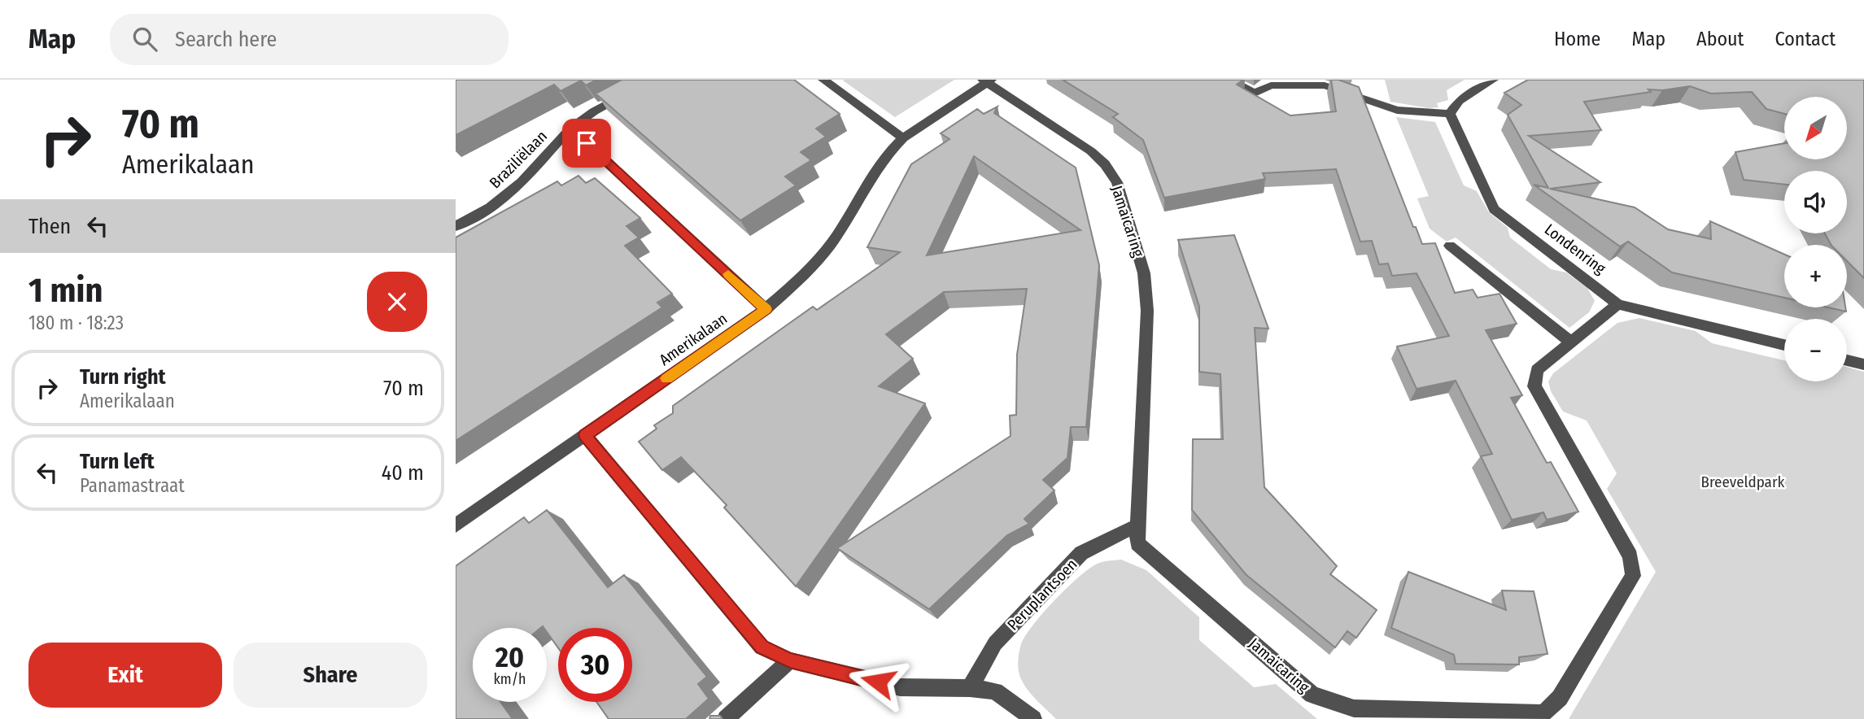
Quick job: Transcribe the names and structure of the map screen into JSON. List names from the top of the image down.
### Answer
{
  "streets": {
    "street": [
      "Braziliëlaan",
      "Jamaïcaring",
      "Londenring",
      "Amerikalaan",
      "Peruplantsoen"
    ]
  },
  "crossings": [
    ["Jamaïcaring", "Londenring"],
    ["Jamaïcaring", "Amerikalaan"],
    ["Jamaïcaring", "Peruplantsoen"]
  ],
  "parks": ["Breeveldpark"],
  "north": "bottom left",
  "page": {
    "header": "Map",
    "search": "Search here",
    "nav": [
      "Home",
      "Map",
      "About",
      "Contact"
    ],
    "turn": ["70 m", "Amerikalaan"],
    "map_buttons": ["+", "−"],
    "then": "Then",
    "heading": ["1 min", "180 m · 18:23"],
    "list": [
      {
        "name": "Turn right",
        "note": "Amerikalaan",
        "value": "70 m"
      },
      {
        "name": "Turn left",
        "note": "Panamastraat",
        "value": "40 m"
      }
    ],
    "speed": "20 km/h",
    "limit": "30",
    "buttons": ["Exit", "Share"]
  }
}
